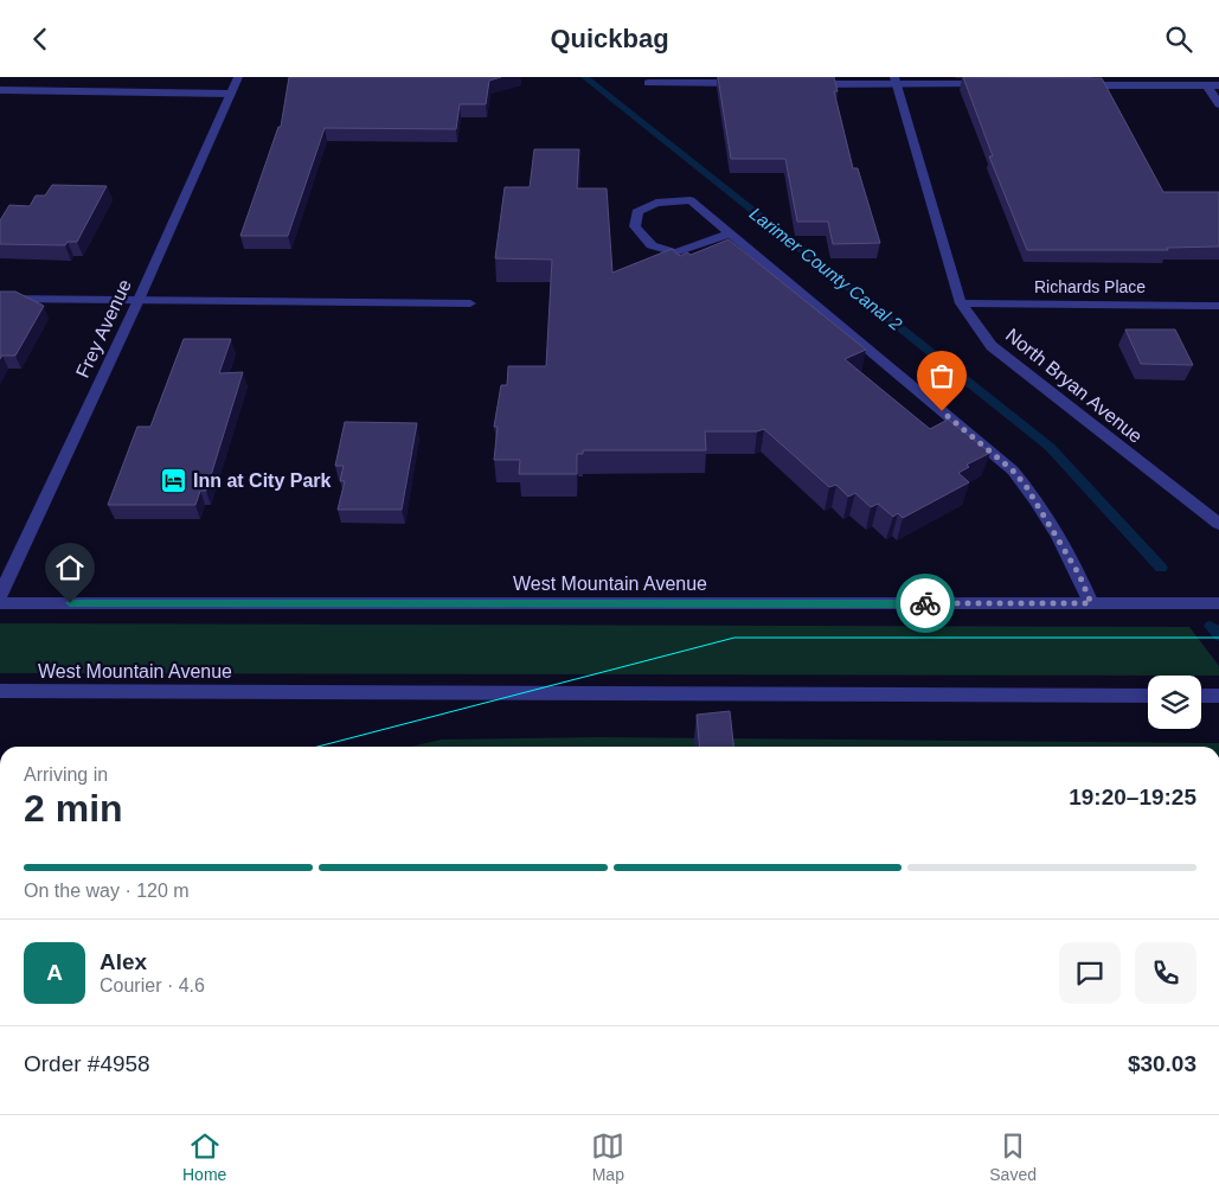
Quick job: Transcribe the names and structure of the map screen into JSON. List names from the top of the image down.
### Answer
{
  "streets": {
    "street": [
      "Richards Place",
      "Frey Avenue",
      "North Bryan Avenue",
      "West Mountain Avenue"
    ]
  },
  "crossings": [
    ["Richards Place", "North Bryan Avenue"]
  ],
  "water": ["Larimer County Canal 2"],
  "places": {
    "hotel": ["Inn at City Park"]
  },
  "page": {
    "header": "Quickbag",
    "heading": ["2 min", "Arriving in", "19:20–19:25"],
    "panel": [
      "Alex",
      "Courier · 4.6",
      "Order #4958",
      "$30.03"
    ],
    "bar": "On the way · 120 m",
    "round": "A",
    "tabs": ["Home", "Map", "Saved"]
  }
}
